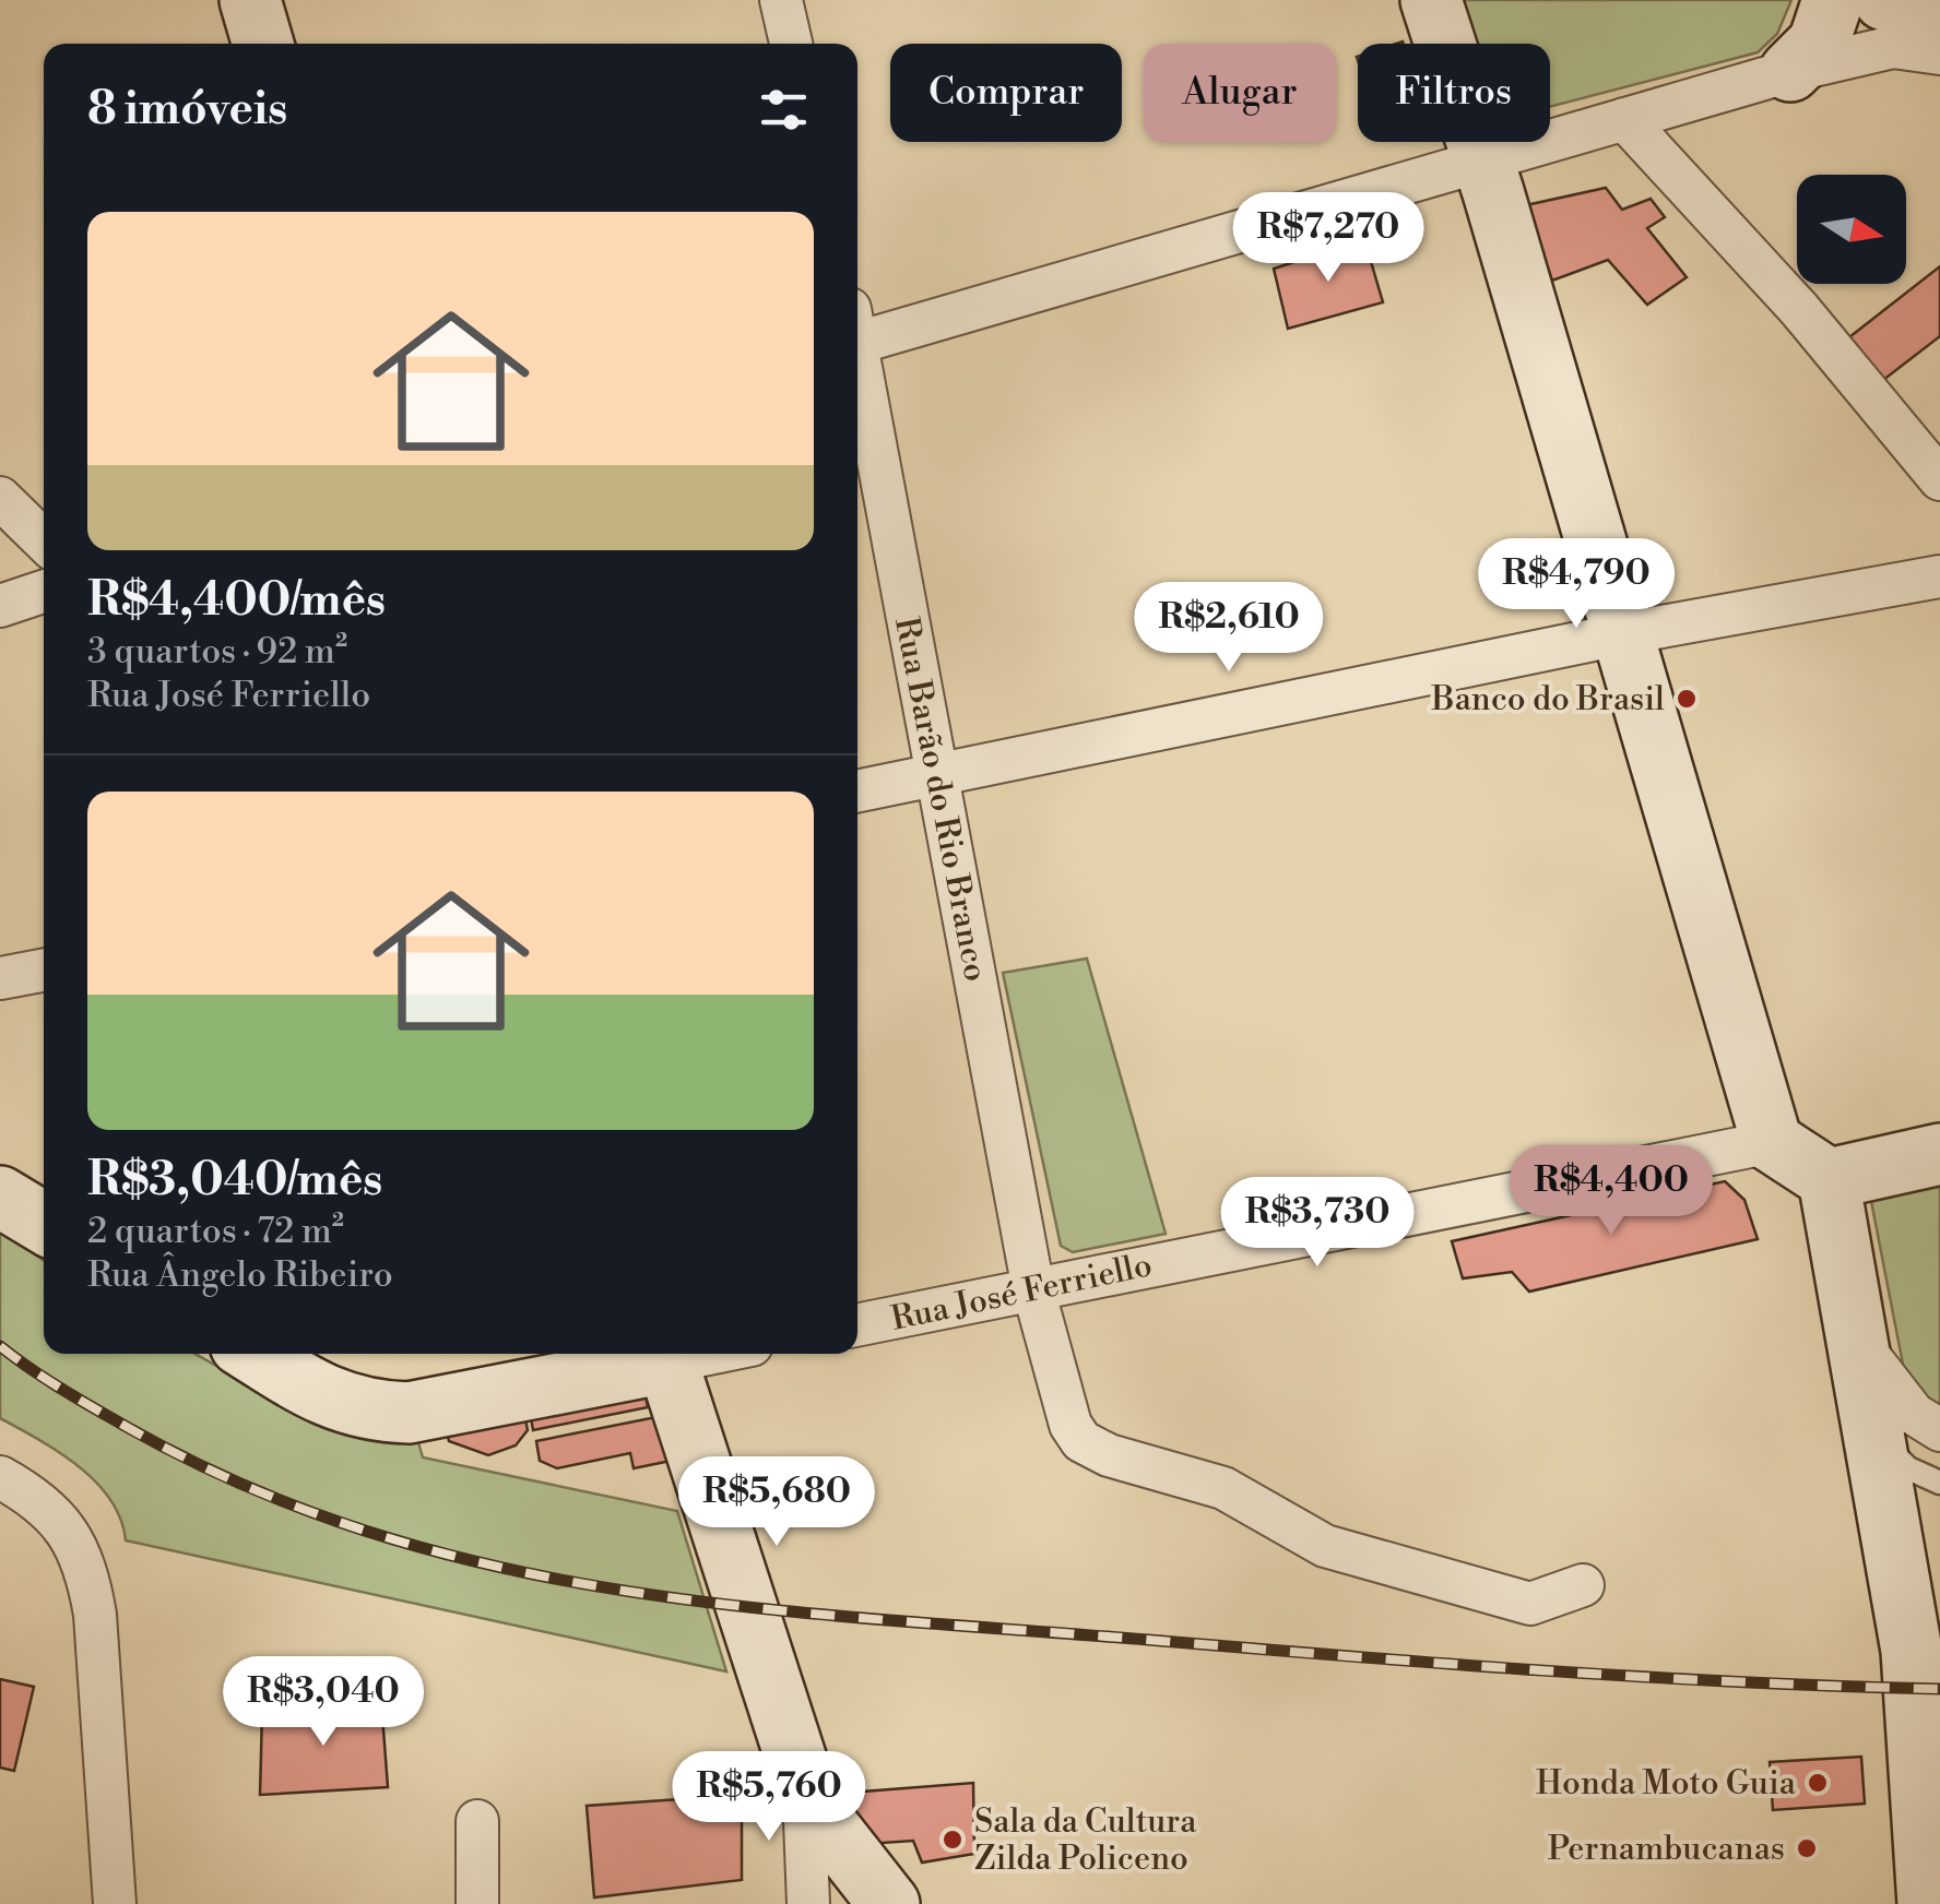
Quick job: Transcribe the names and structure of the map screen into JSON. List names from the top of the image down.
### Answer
{
  "streets": {
    "street": ["Rua Barão do Rio Branco", "Rua José Ferriello"]
  },
  "crossings": [
    ["Rua Barão do Rio Branco", "Rua José Ferriello"]
  ],
  "places": [
    "Banco do Brasil",
    "Honda Moto Guia",
    "Sala da Cultura Zilda Policeno",
    "Pernambucanas"
  ],
  "north": "right",
  "page": {
    "chip": ["Comprar", "Alugar", "Filtros"],
    "heading": "8 imóveis",
    "list": [
      {
        "name": "R$4,400/mês",
        "note": "3 quartos · 92 m² · Rua José Ferriello"
      },
      {
        "name": "R$3,040/mês",
        "note": "2 quartos · 72 m² · Rua Ângelo Ribeiro"
      }
    ],
    "price": [
      "R$7,270",
      "R$4,790",
      "R$2,610",
      "R$4,400",
      "R$3,730",
      "R$5,680",
      "R$3,040",
      "R$5,760"
    ]
  }
}
